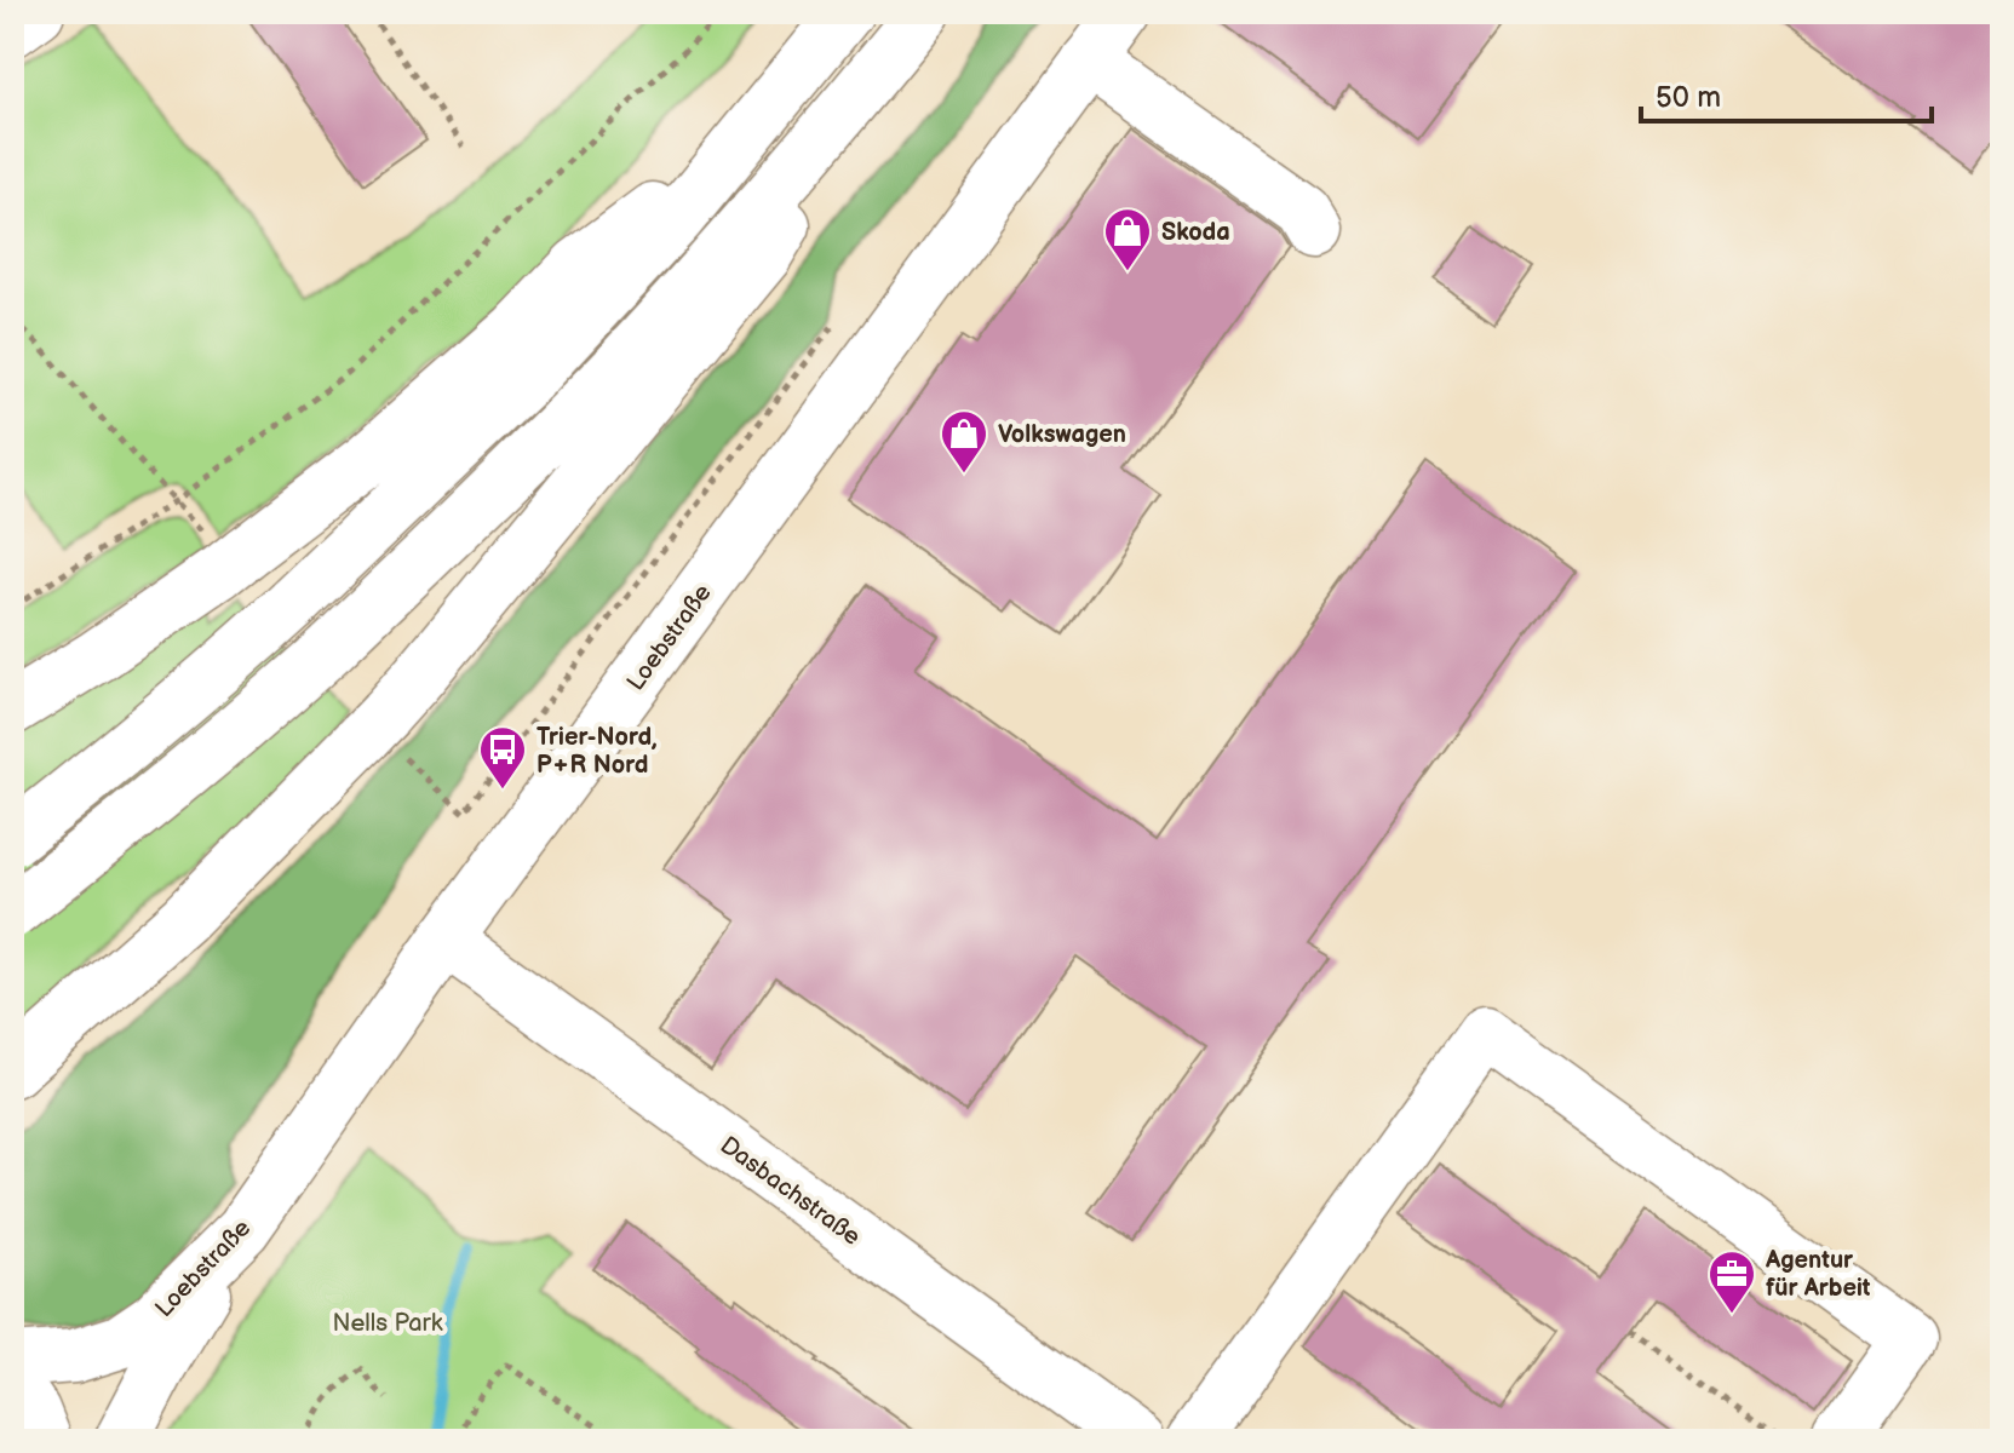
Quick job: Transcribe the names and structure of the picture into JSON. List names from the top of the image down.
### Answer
{
  "streets": {
    "main road": ["Loebstraße", "Dasbachstraße"]
  },
  "crossings": [
    ["Loebstraße", "Dasbachstraße"]
  ],
  "parks": ["Nells Park"],
  "places": {
    "shop": ["Skoda", "Volkswagen"],
    "bus stop": ["Trier-Nord, P+R Nord"],
    "office": ["Agentur für Arbeit"]
  },
  "scale_bar": "50 m"
}
